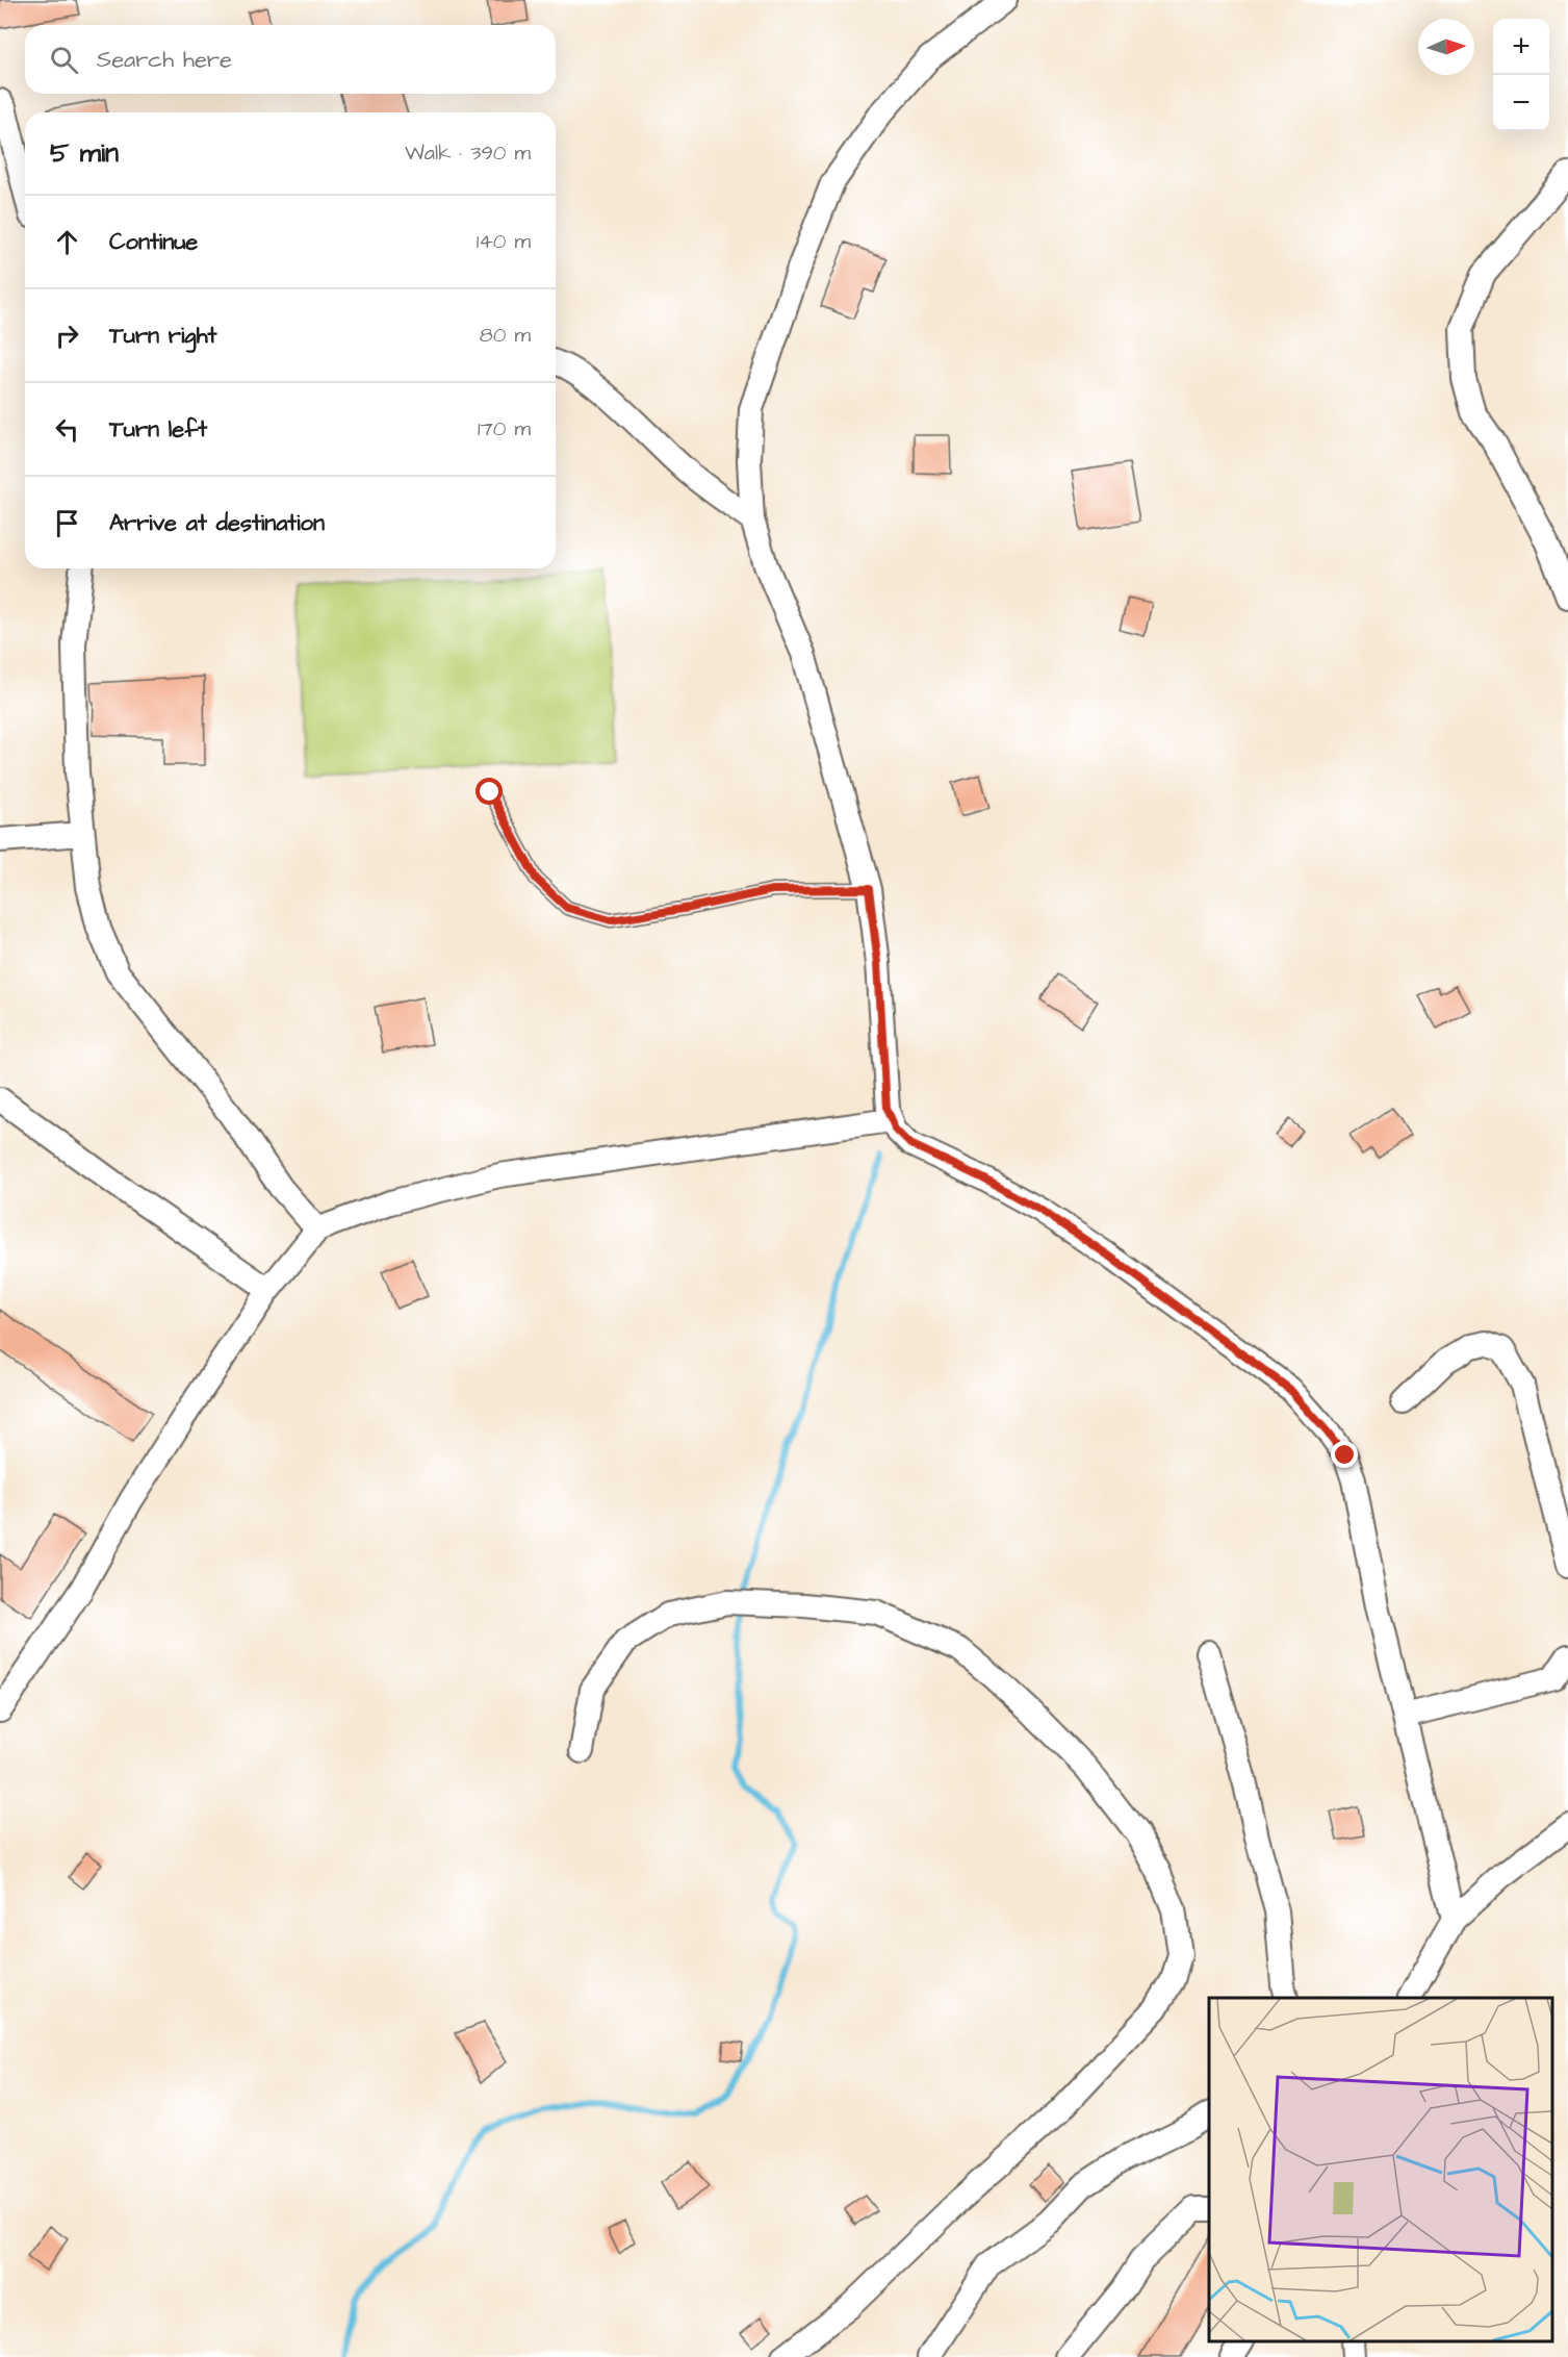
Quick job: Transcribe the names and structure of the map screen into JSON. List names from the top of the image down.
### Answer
{
  "north": "right",
  "page": {
    "map_buttons": ["+", "−"],
    "search": "Search here",
    "heading": ["5 min", "Walk · 390 m"],
    "list": [
      ["Continue", "140 m"],
      ["Turn right", "80 m"],
      ["Turn left", "170 m"],
      "Arrive at destination"
    ]
  }
}
